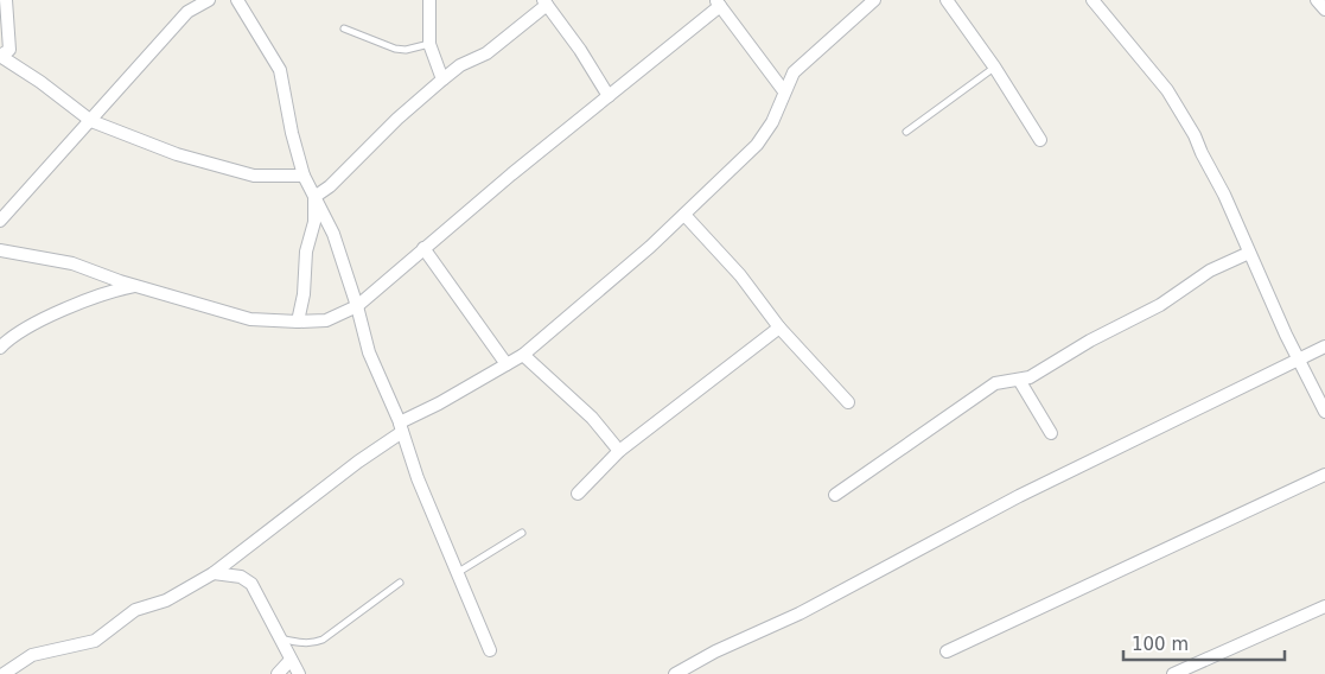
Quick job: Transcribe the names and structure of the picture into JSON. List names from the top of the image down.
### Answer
{
  "scale_bar": "100 m"
}
